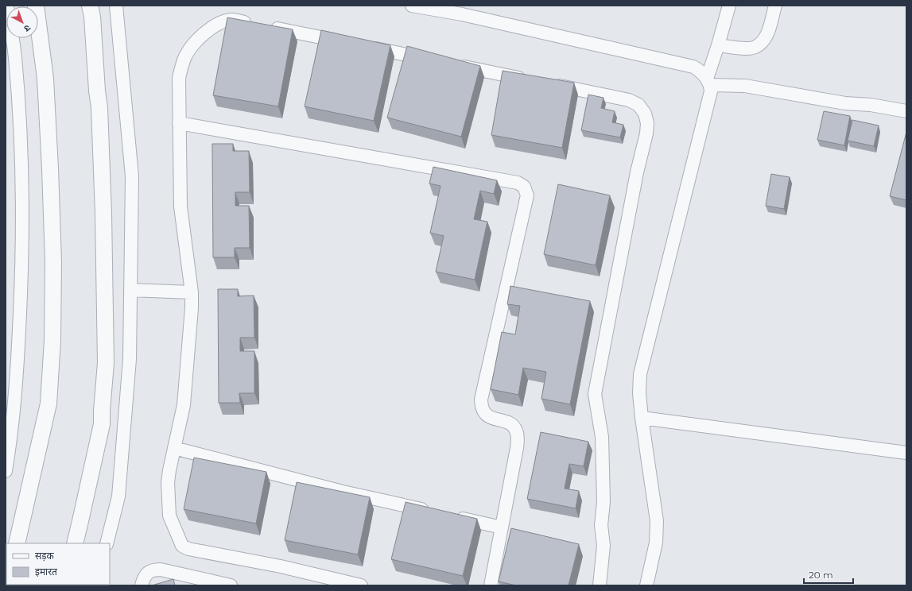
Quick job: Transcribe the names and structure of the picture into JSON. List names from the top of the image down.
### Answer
{
  "legend": ["सड़क", "इमारत"],
  "scale_bar": "20 m",
  "north": "bottom right"
}
